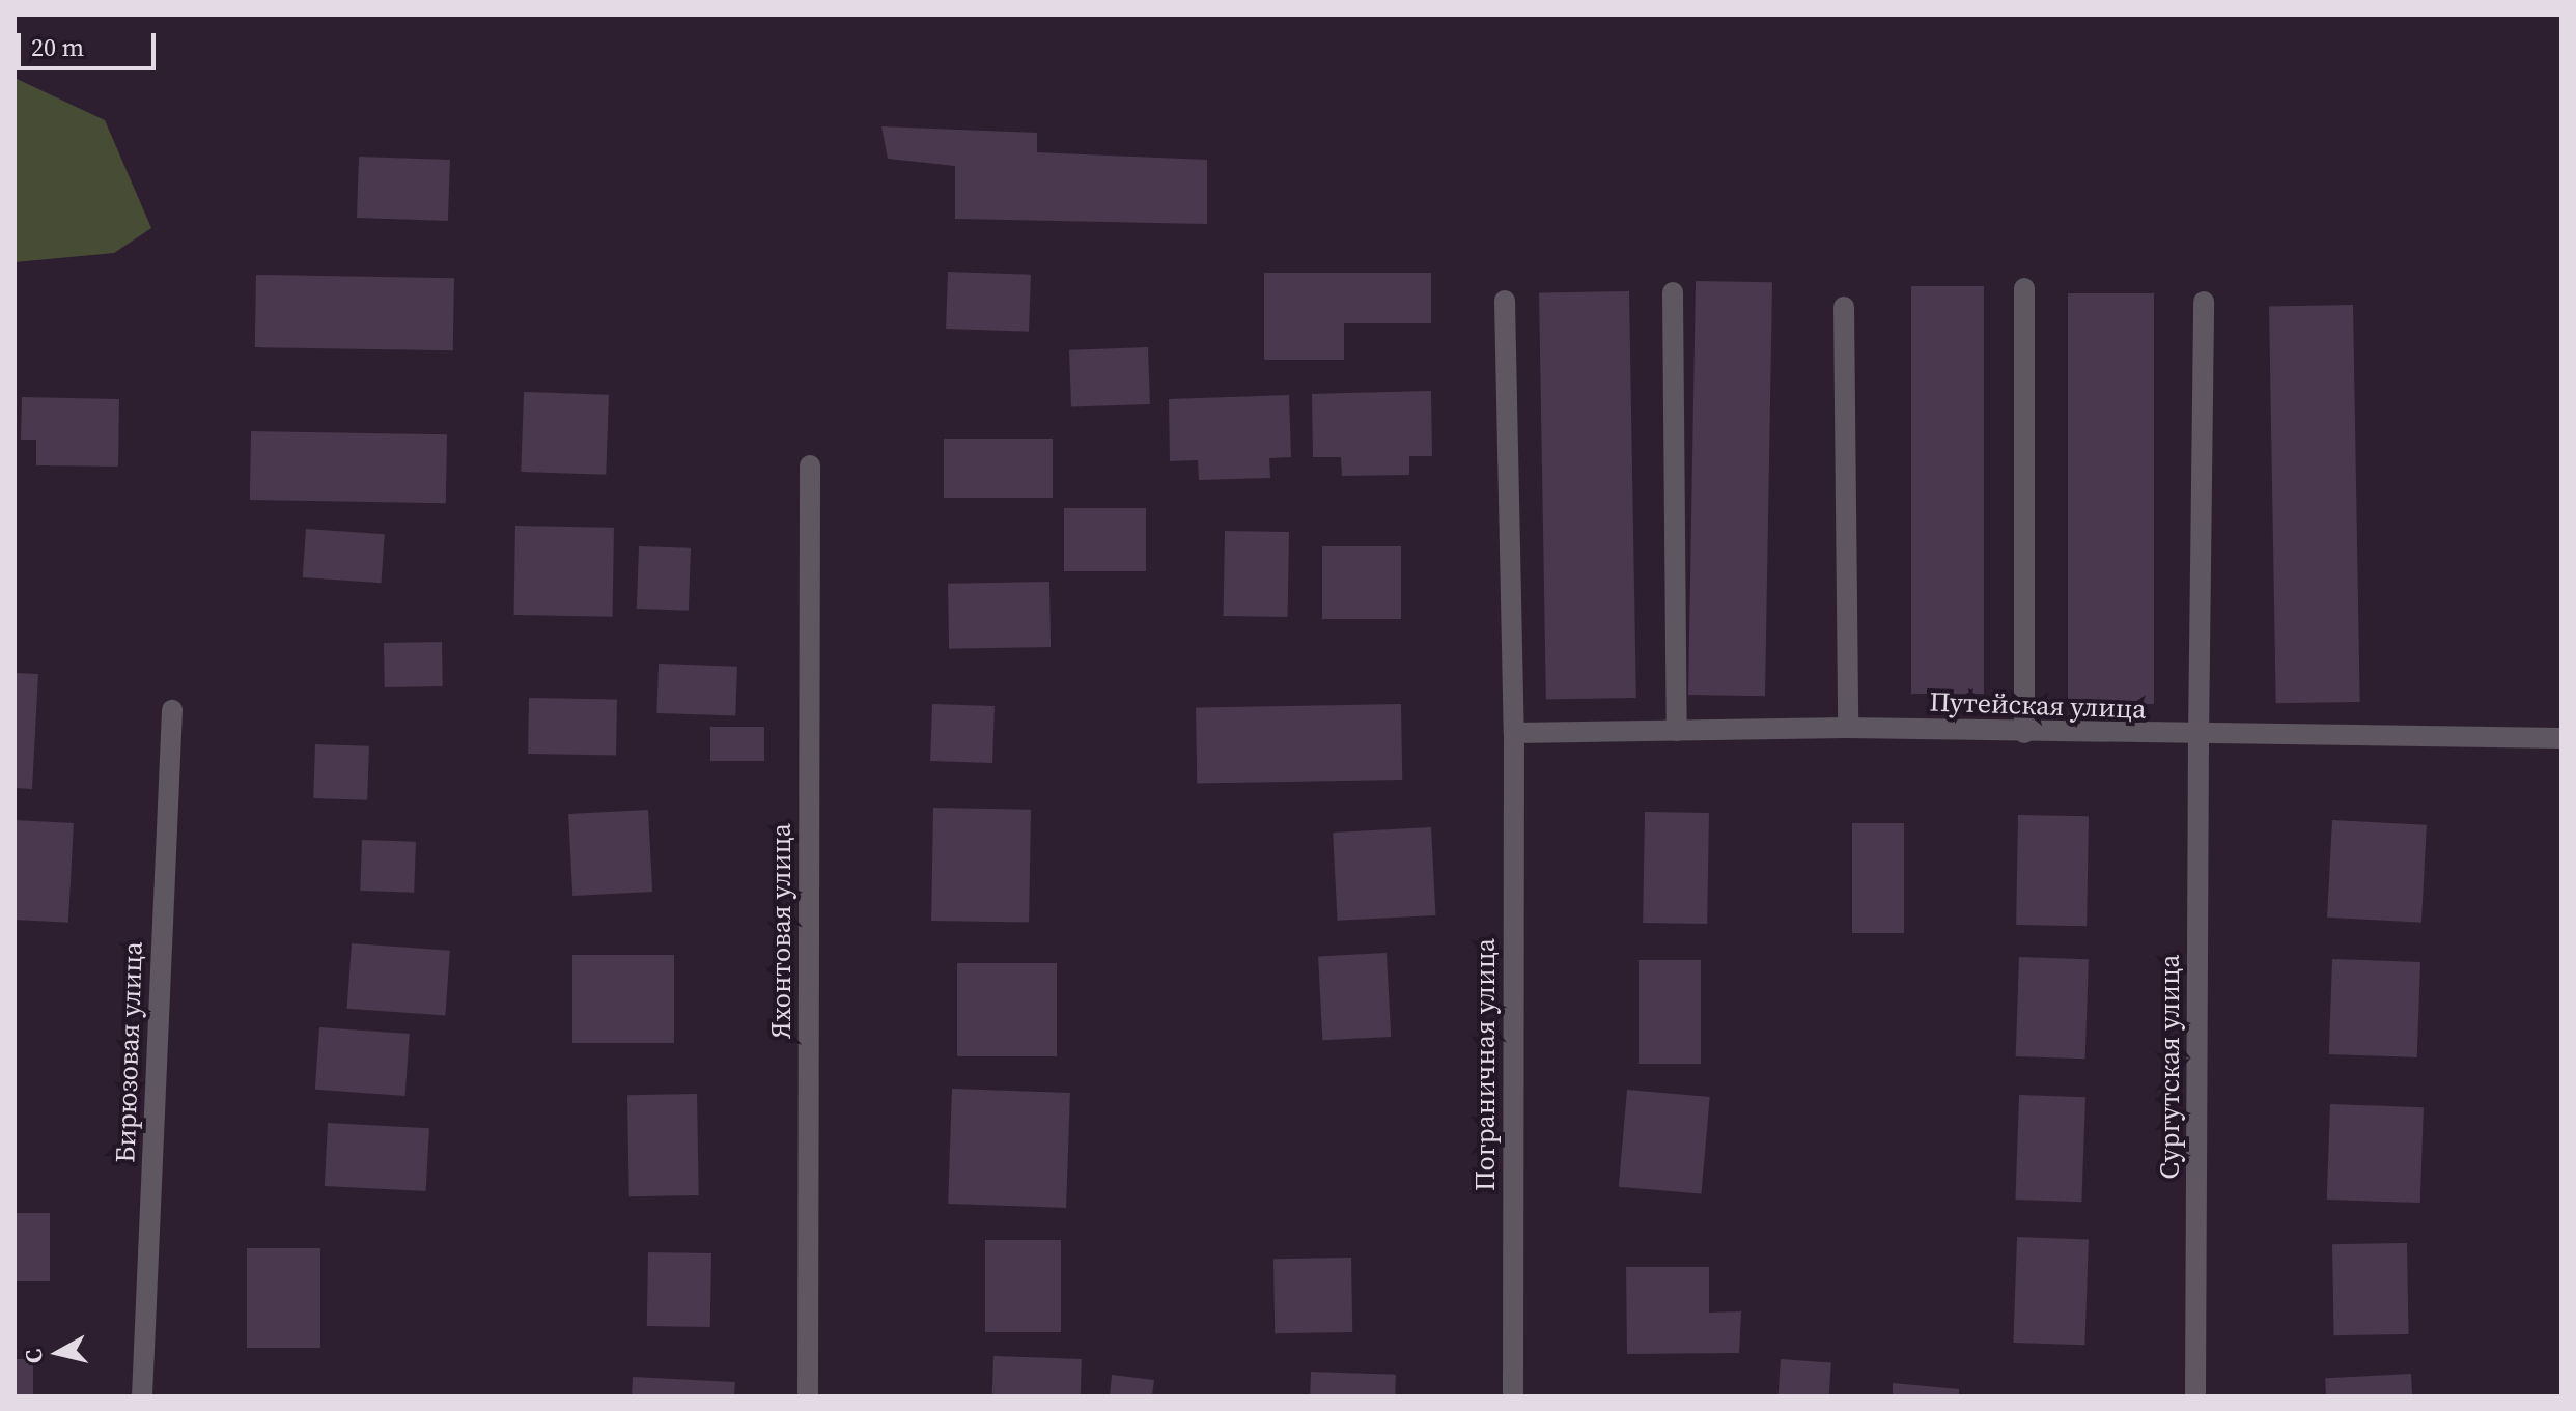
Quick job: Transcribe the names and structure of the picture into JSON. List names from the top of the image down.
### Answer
{
  "streets": {
    "street": [
      "Путейская улица",
      "Яхонтовая улица",
      "Бирюзовая улица",
      "Пограничная улица",
      "Сургутская улица"
    ]
  },
  "crossings": [
    ["Путейская улица", "Пограничная улица"],
    ["Путейская улица", "Сургутская улица"]
  ],
  "scale_bar": "20 m",
  "north": "left"
}
